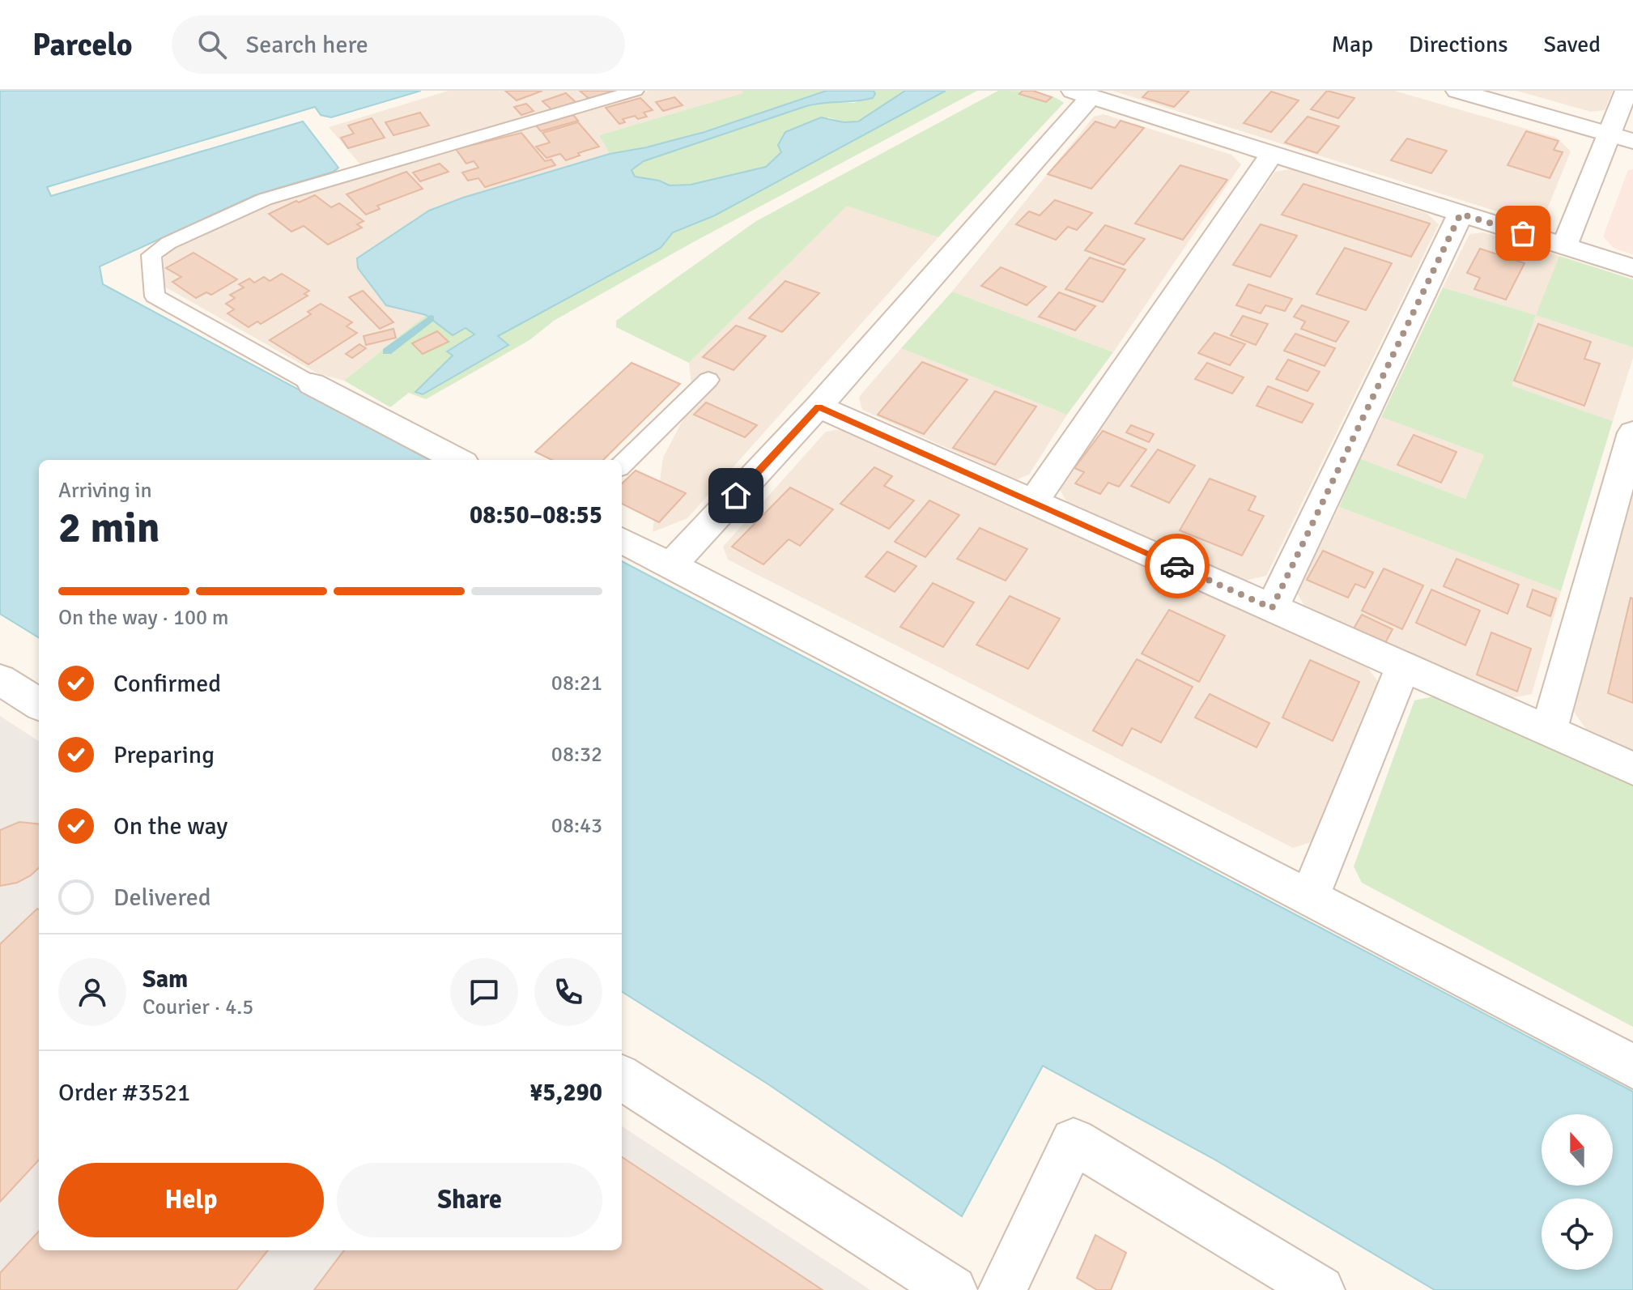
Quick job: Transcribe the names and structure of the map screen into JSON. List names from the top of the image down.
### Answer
{
  "north": "top",
  "page": {
    "header": "Parcelo",
    "search": "Search here",
    "nav": ["Map", "Directions", "Saved"],
    "heading": ["2 min", "Arriving in", "08:50–08:55"],
    "panel": [
      "Sam",
      "Courier · 4.5",
      "Order #3521",
      "¥5,290"
    ],
    "bar": "On the way · 100 m",
    "list": [
      ["Confirmed", "08:21"],
      ["Preparing", "08:32"],
      ["On the way", "08:43"],
      "Delivered"
    ],
    "buttons": ["Help", "Share"]
  }
}
